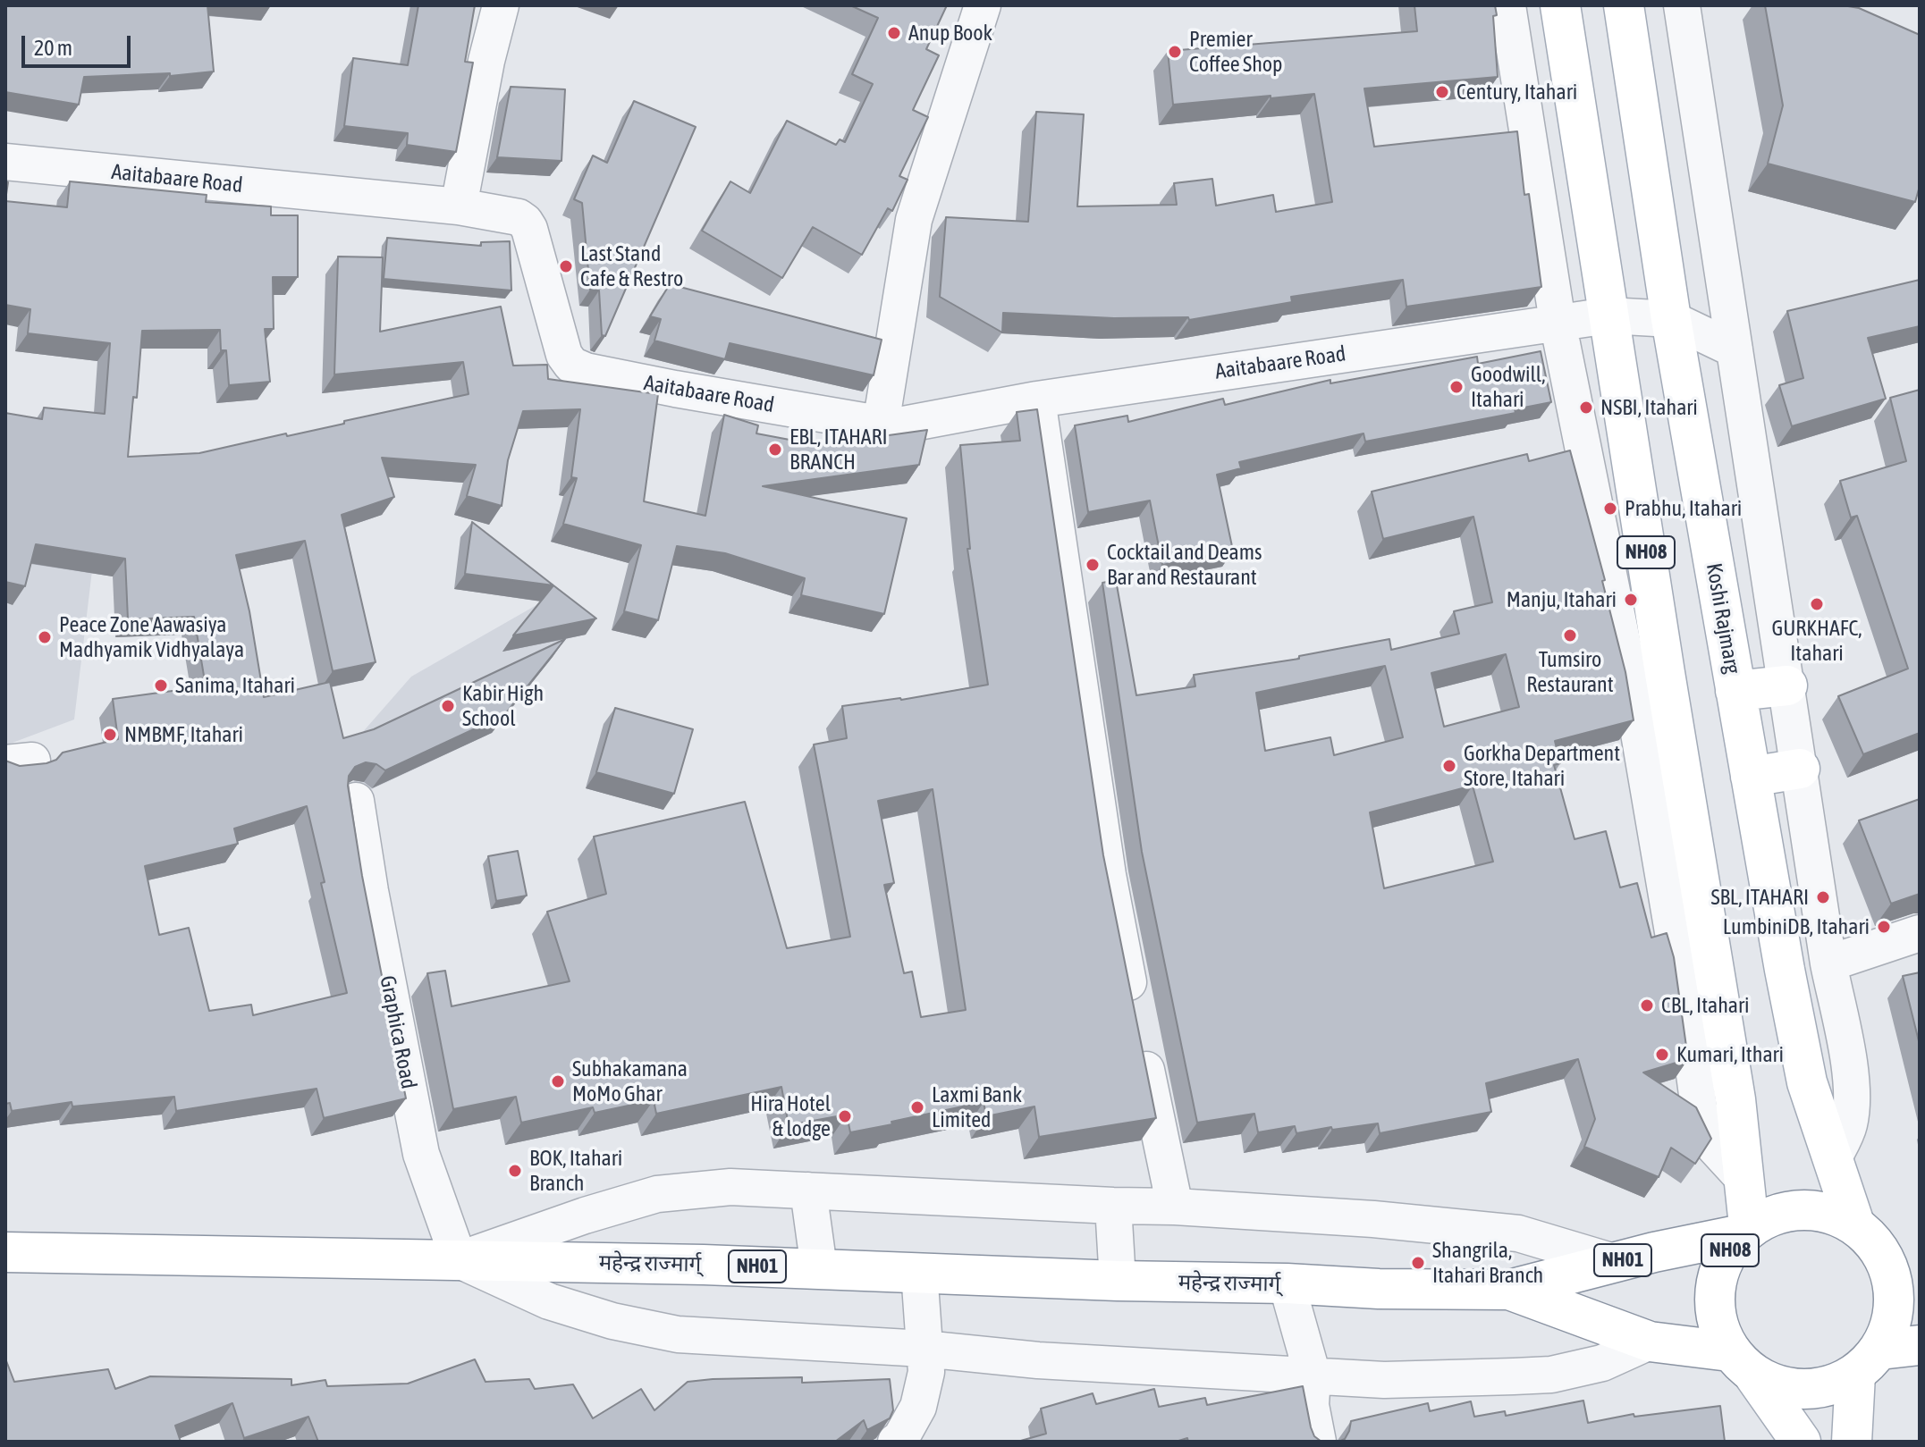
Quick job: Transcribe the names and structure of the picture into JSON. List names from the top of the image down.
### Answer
{
  "streets": {
    "main road": [
      "NH08",
      "Koshi Rajmarg",
      "NH01",
      "महेन्द्र राज्मार्ग्"
    ],
    "street": ["Aaitabaare Road", "Graphica Road"]
  },
  "crossings": [
    ["Aaitabaare Road", "NH08"],
    ["Aaitabaare Road", "Koshi Rajmarg"],
    ["NH08", "Koshi Rajmarg"],
    ["NH08", "महेन्द्र राज्मार्ग्"],
    ["Koshi Rajmarg", "महेन्द्र राज्मार्ग्"],
    ["Graphica Road", "महेन्द्र राज्मार्ग्"]
  ],
  "places": [
    "Anup Book",
    "Premier Coffee Shop",
    "Century, Itahari",
    "Last Stand Cafe & Restro",
    "Goodwill, Itahari",
    "NSBI, Itahari",
    "EBL, ITAHARI BRANCH",
    "Prabhu, Itahari",
    "Cocktail and Deams Bar and Restaurant",
    "Manju, Itahari",
    "GURKHAFC, Itahari",
    "Tumsiro Restaurant",
    "Peace Zone Aawasiya Madhyamik Vidhyalaya",
    "Sanima, Itahari",
    "Kabir High School",
    "NMBMF, Itahari",
    "Gorkha Department Store, Itahari",
    "SBL, ITAHARI",
    "LumbiniDB, Itahari",
    "CBL, Itahari",
    "Kumari, Ithari",
    "Subhakamana MoMo Ghar",
    "Laxmi Bank Limited",
    "Hira Hotel & lodge",
    "BOK, Itahari Branch",
    "Shangrila, Itahari Branch"
  ],
  "scale_bar": "20 m"
}
